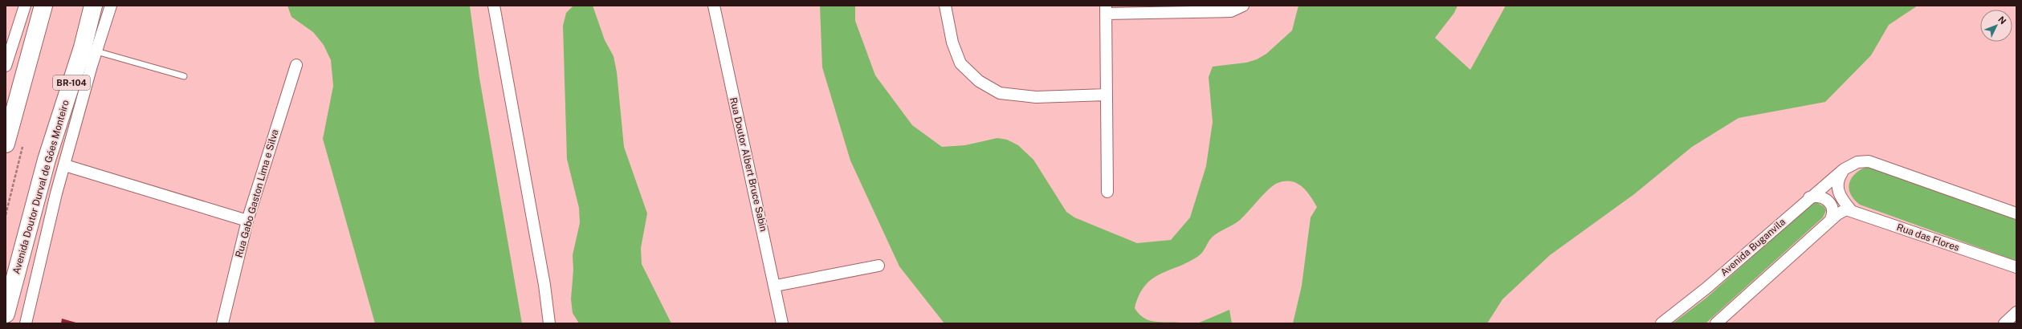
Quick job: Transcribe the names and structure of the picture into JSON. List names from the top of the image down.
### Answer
{
  "streets": {
    "highway": ["BR-104", "Avenida Doutor Durval de Góes Monteiro"],
    "street": [
      "Rua Doutor Albert Bruce Sabin",
      "Rua Gabo Gaston Lima e Silva",
      "Rua das Flores",
      "Avenida Buganvila"
    ]
  },
  "north": "top right"
}
